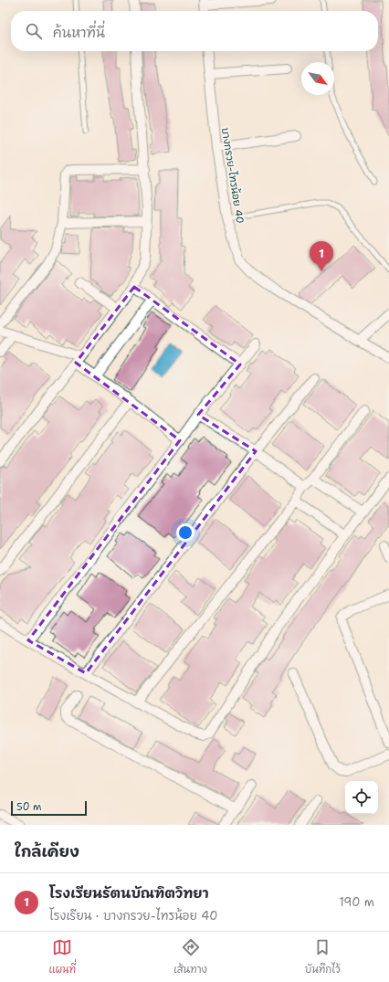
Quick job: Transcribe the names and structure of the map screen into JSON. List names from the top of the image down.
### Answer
{
  "streets": {
    "street": ["บางกรวย-ไทรน้อย 40"]
  },
  "scale_bar": "50 m",
  "north": "bottom right",
  "page": {
    "search": "ค้นหาที่นี่",
    "pins": "1",
    "scale": "50 m",
    "heading": "ใกล้เคียง",
    "list": [
      {
        "mark": "1",
        "name": "โรงเรียนรัตนบัณฑิตวิทยา",
        "note": "โรงเรียน · บางกรวย-ไทรน้อย 40",
        "value": "190 m"
      }
    ],
    "nav": ["แผนที่", "เส้นทาง", "บันทึกไว้"]
  }
}
